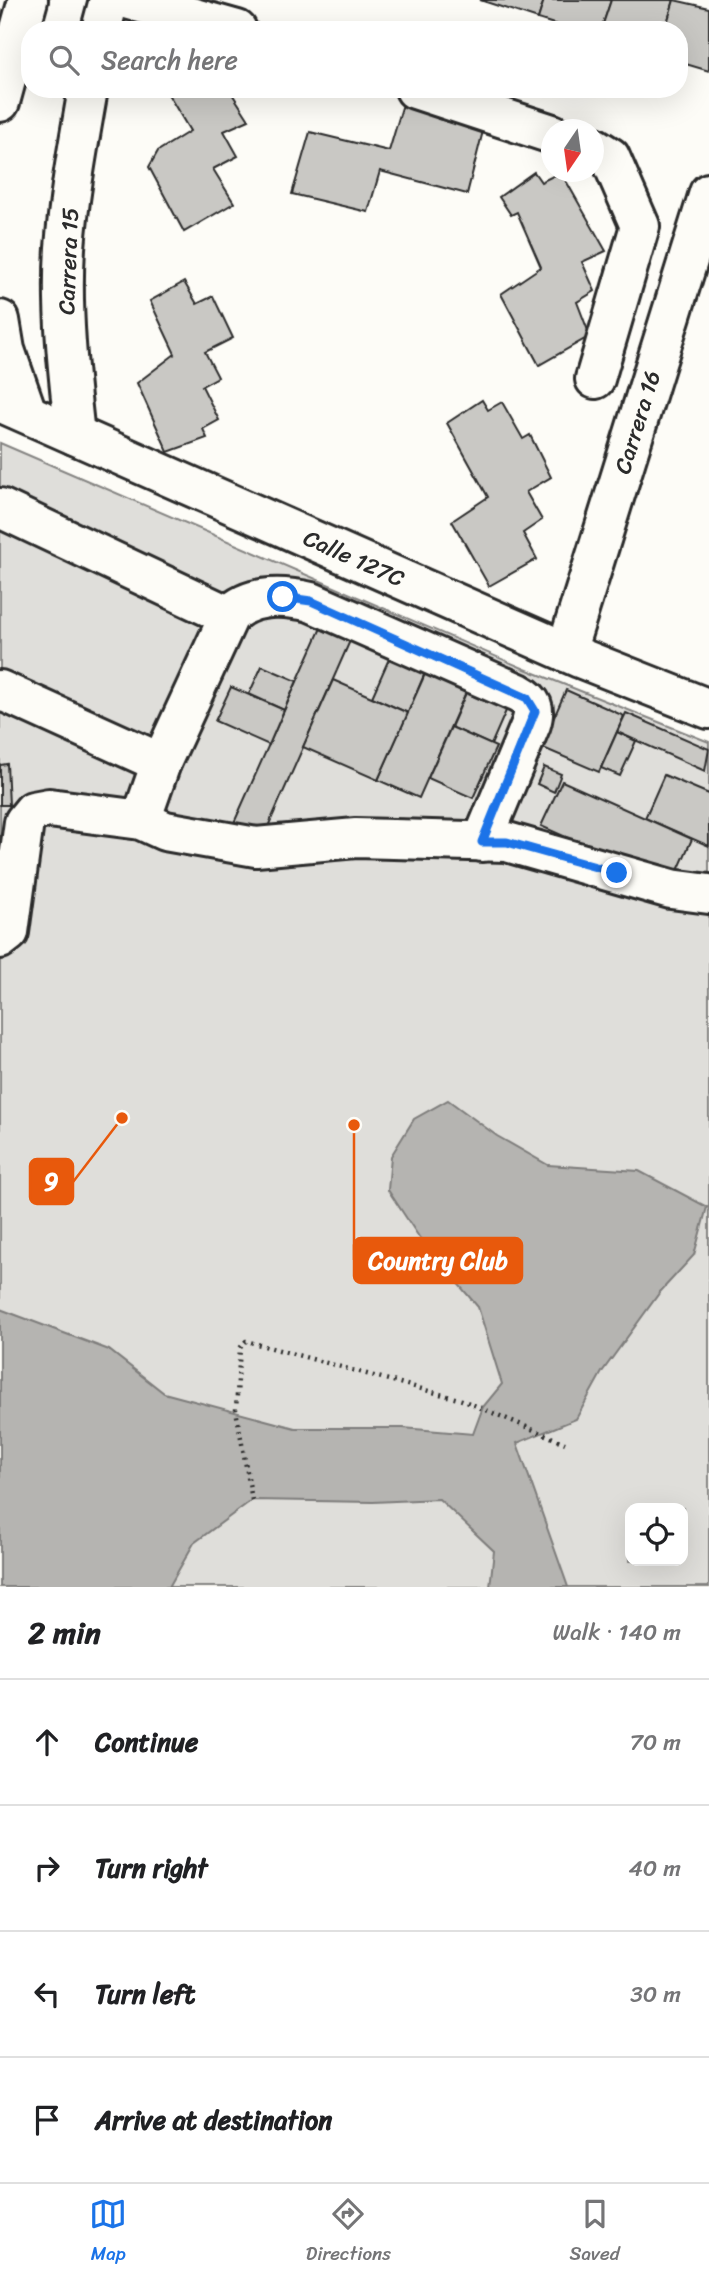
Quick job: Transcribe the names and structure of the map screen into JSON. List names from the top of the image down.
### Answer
{
  "streets": {
    "street": ["Carrera 15", "Carrera 16", "Calle 127C"]
  },
  "crossings": [
    ["Carrera 15", "Calle 127C"],
    ["Carrera 16", "Calle 127C"]
  ],
  "places": ["9", "Country Club"],
  "north": "bottom",
  "page": {
    "search": "Search here",
    "heading": ["2 min", "Walk · 140 m"],
    "list": [
      ["Continue", "70 m"],
      ["Turn right", "40 m"],
      ["Turn left", "30 m"],
      "Arrive at destination"
    ],
    "nav": ["Map", "Directions", "Saved"]
  }
}
